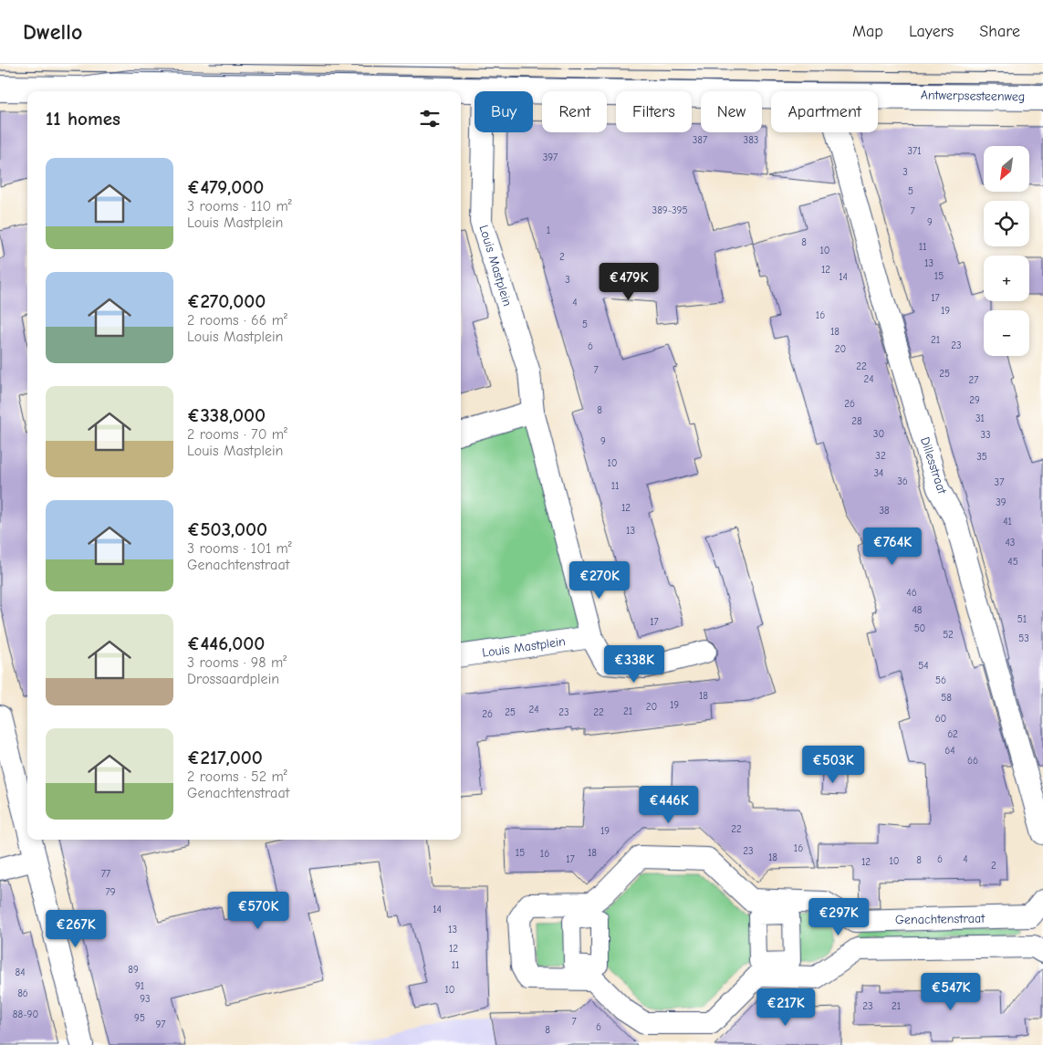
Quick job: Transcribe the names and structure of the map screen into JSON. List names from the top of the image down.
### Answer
{
  "streets": {
    "street": [
      "Antwerpsesteenweg",
      "Louis Mastplein",
      "Dillesstraat",
      "Genachtenstraat"
    ]
  },
  "crossings": [
    ["Antwerpsesteenweg", "Louis Mastplein"]
  ],
  "house_numbers": [
    "387",
    "383",
    "371",
    "397",
    "3",
    "5",
    "389-395",
    "7",
    "9",
    "1",
    "8",
    "11",
    "10",
    "2",
    "13",
    "12",
    "15",
    "14",
    "3",
    "17",
    "4",
    "19",
    "16",
    "5",
    "18",
    "21",
    "23",
    "6",
    "20",
    "22",
    "7",
    "25",
    "24",
    "27",
    "29",
    "26",
    "8",
    "31",
    "28",
    "30",
    "33",
    "9",
    "32",
    "35",
    "10",
    "34",
    "36",
    "37",
    "11",
    "39",
    "12",
    "38",
    "41",
    "13",
    "43",
    "45",
    "46",
    "48",
    "51",
    "17",
    "50",
    "52",
    "53",
    "54",
    "56",
    "18",
    "58",
    "19",
    "20",
    "24",
    "21",
    "25",
    "23",
    "22",
    "26",
    "60",
    "62",
    "64",
    "66",
    "22",
    "19",
    "16",
    "23",
    "15",
    "18",
    "16",
    "18",
    "17",
    "6",
    "4",
    "8",
    "10",
    "12",
    "2",
    "77",
    "79",
    "14",
    "13",
    "12",
    "11",
    "89",
    "84",
    "91",
    "10",
    "86",
    "93",
    "23",
    "21",
    "88-90",
    "95",
    "7",
    "97",
    "6",
    "8"
  ],
  "north": "bottom left",
  "page": {
    "header": "Dwello",
    "nav": ["Map", "Layers", "Share"],
    "chip": [
      "Buy",
      "Rent",
      "Filters",
      "New",
      "Apartment"
    ],
    "heading": "11 homes",
    "map_buttons": ["+", "−"],
    "list": [
      {
        "name": "€479,000",
        "note": "3 rooms · 110 m² · Louis Mastplein"
      },
      {
        "name": "€270,000",
        "note": "2 rooms · 66 m² · Louis Mastplein"
      },
      {
        "name": "€338,000",
        "note": "2 rooms · 70 m² · Louis Mastplein"
      },
      {
        "name": "€503,000",
        "note": "3 rooms · 101 m² · Genachtenstraat"
      },
      {
        "name": "€446,000",
        "note": "3 rooms · 98 m² · Drossaardplein"
      },
      {
        "name": "€217,000",
        "note": "2 rooms · 52 m² · Genachtenstraat"
      }
    ],
    "price": [
      "€479K",
      "€764K",
      "€270K",
      "€338K",
      "€503K",
      "€446K",
      "€570K",
      "€297K",
      "€267K",
      "€547K",
      "€217K"
    ]
  }
}
